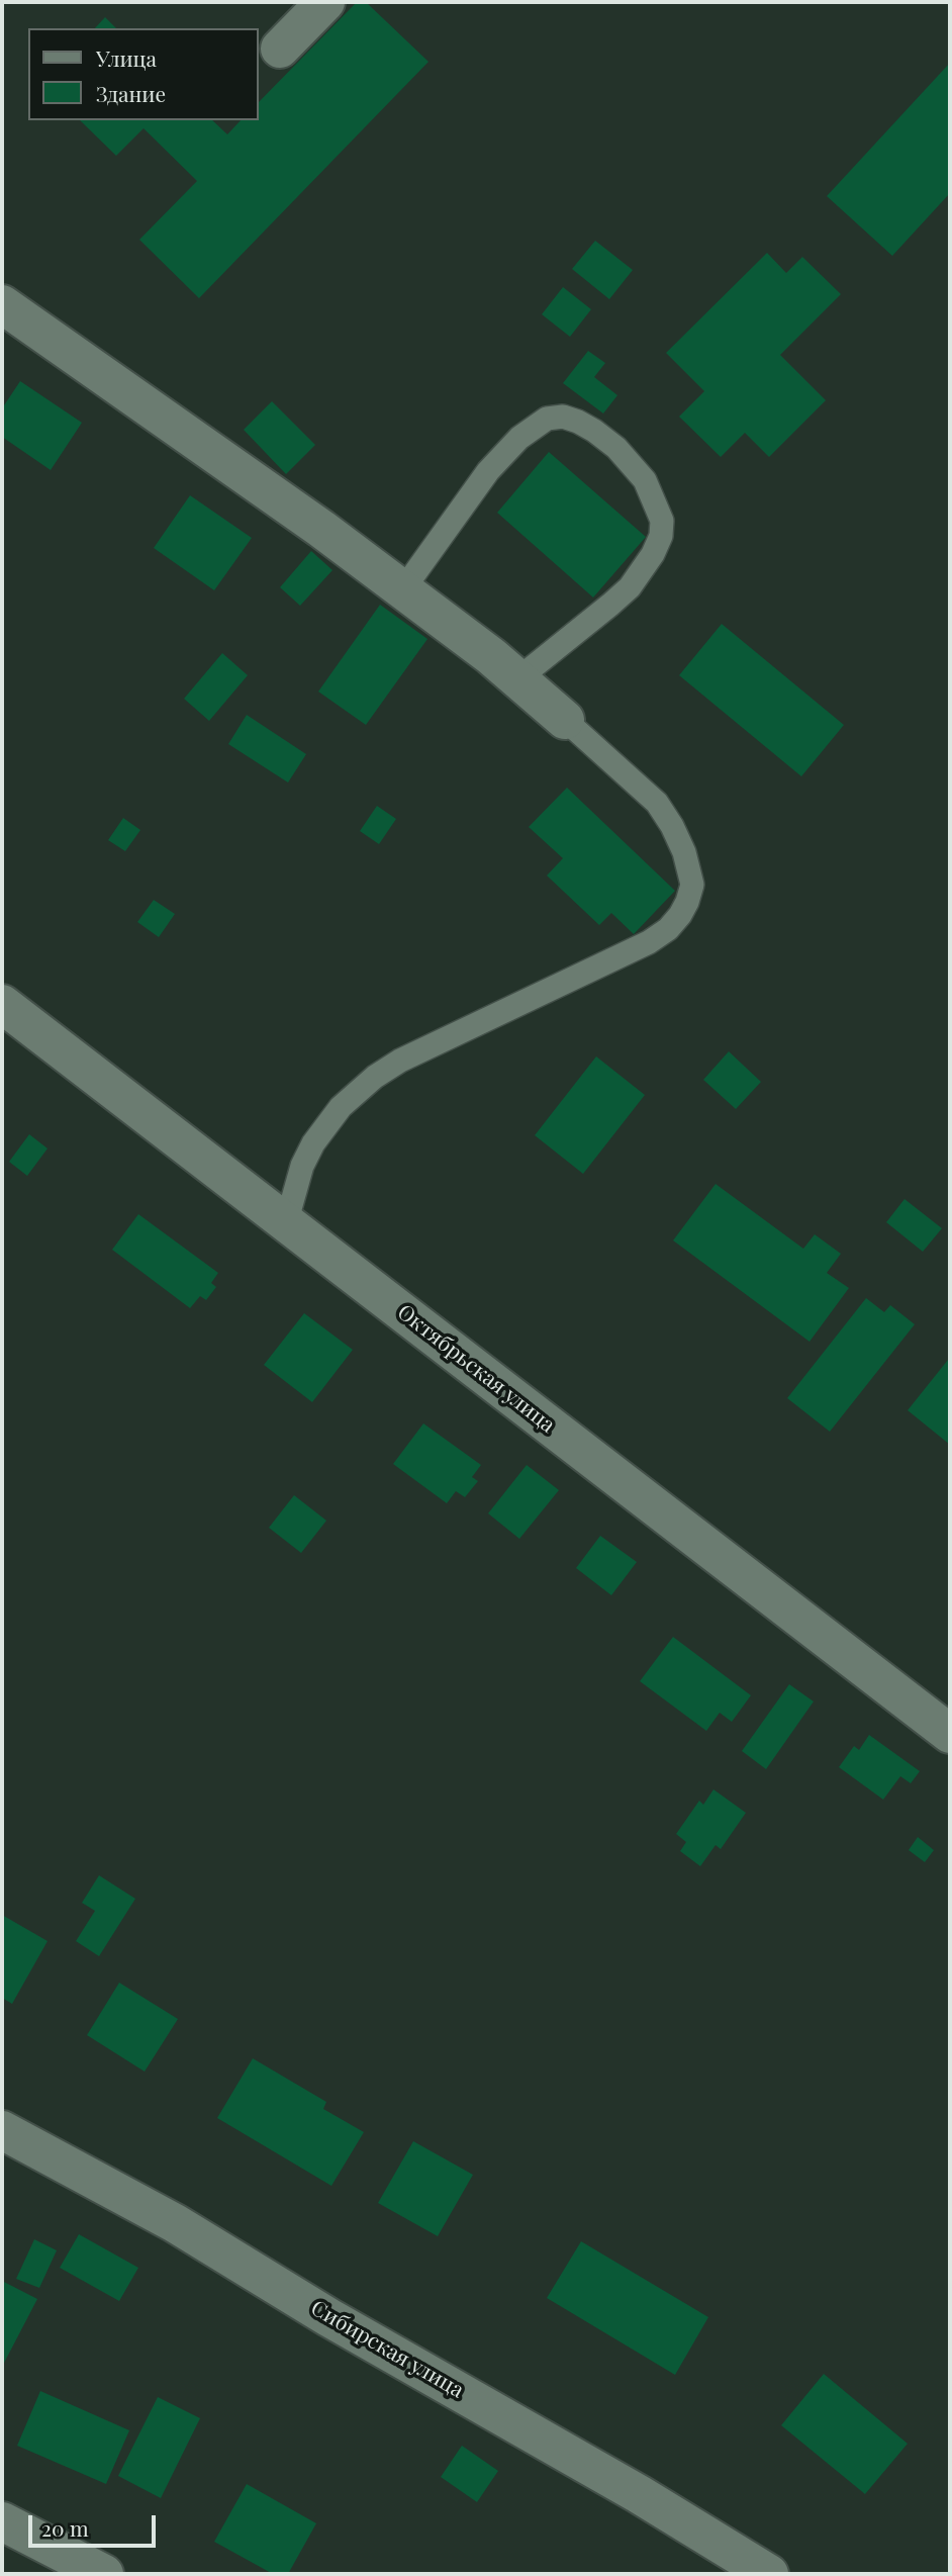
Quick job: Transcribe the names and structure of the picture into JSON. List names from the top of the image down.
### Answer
{
  "streets": {
    "street": ["Октябрьская улица", "Сибирская улица"]
  },
  "legend": ["Улица", "Здание"],
  "scale_bar": "20 m"
}
